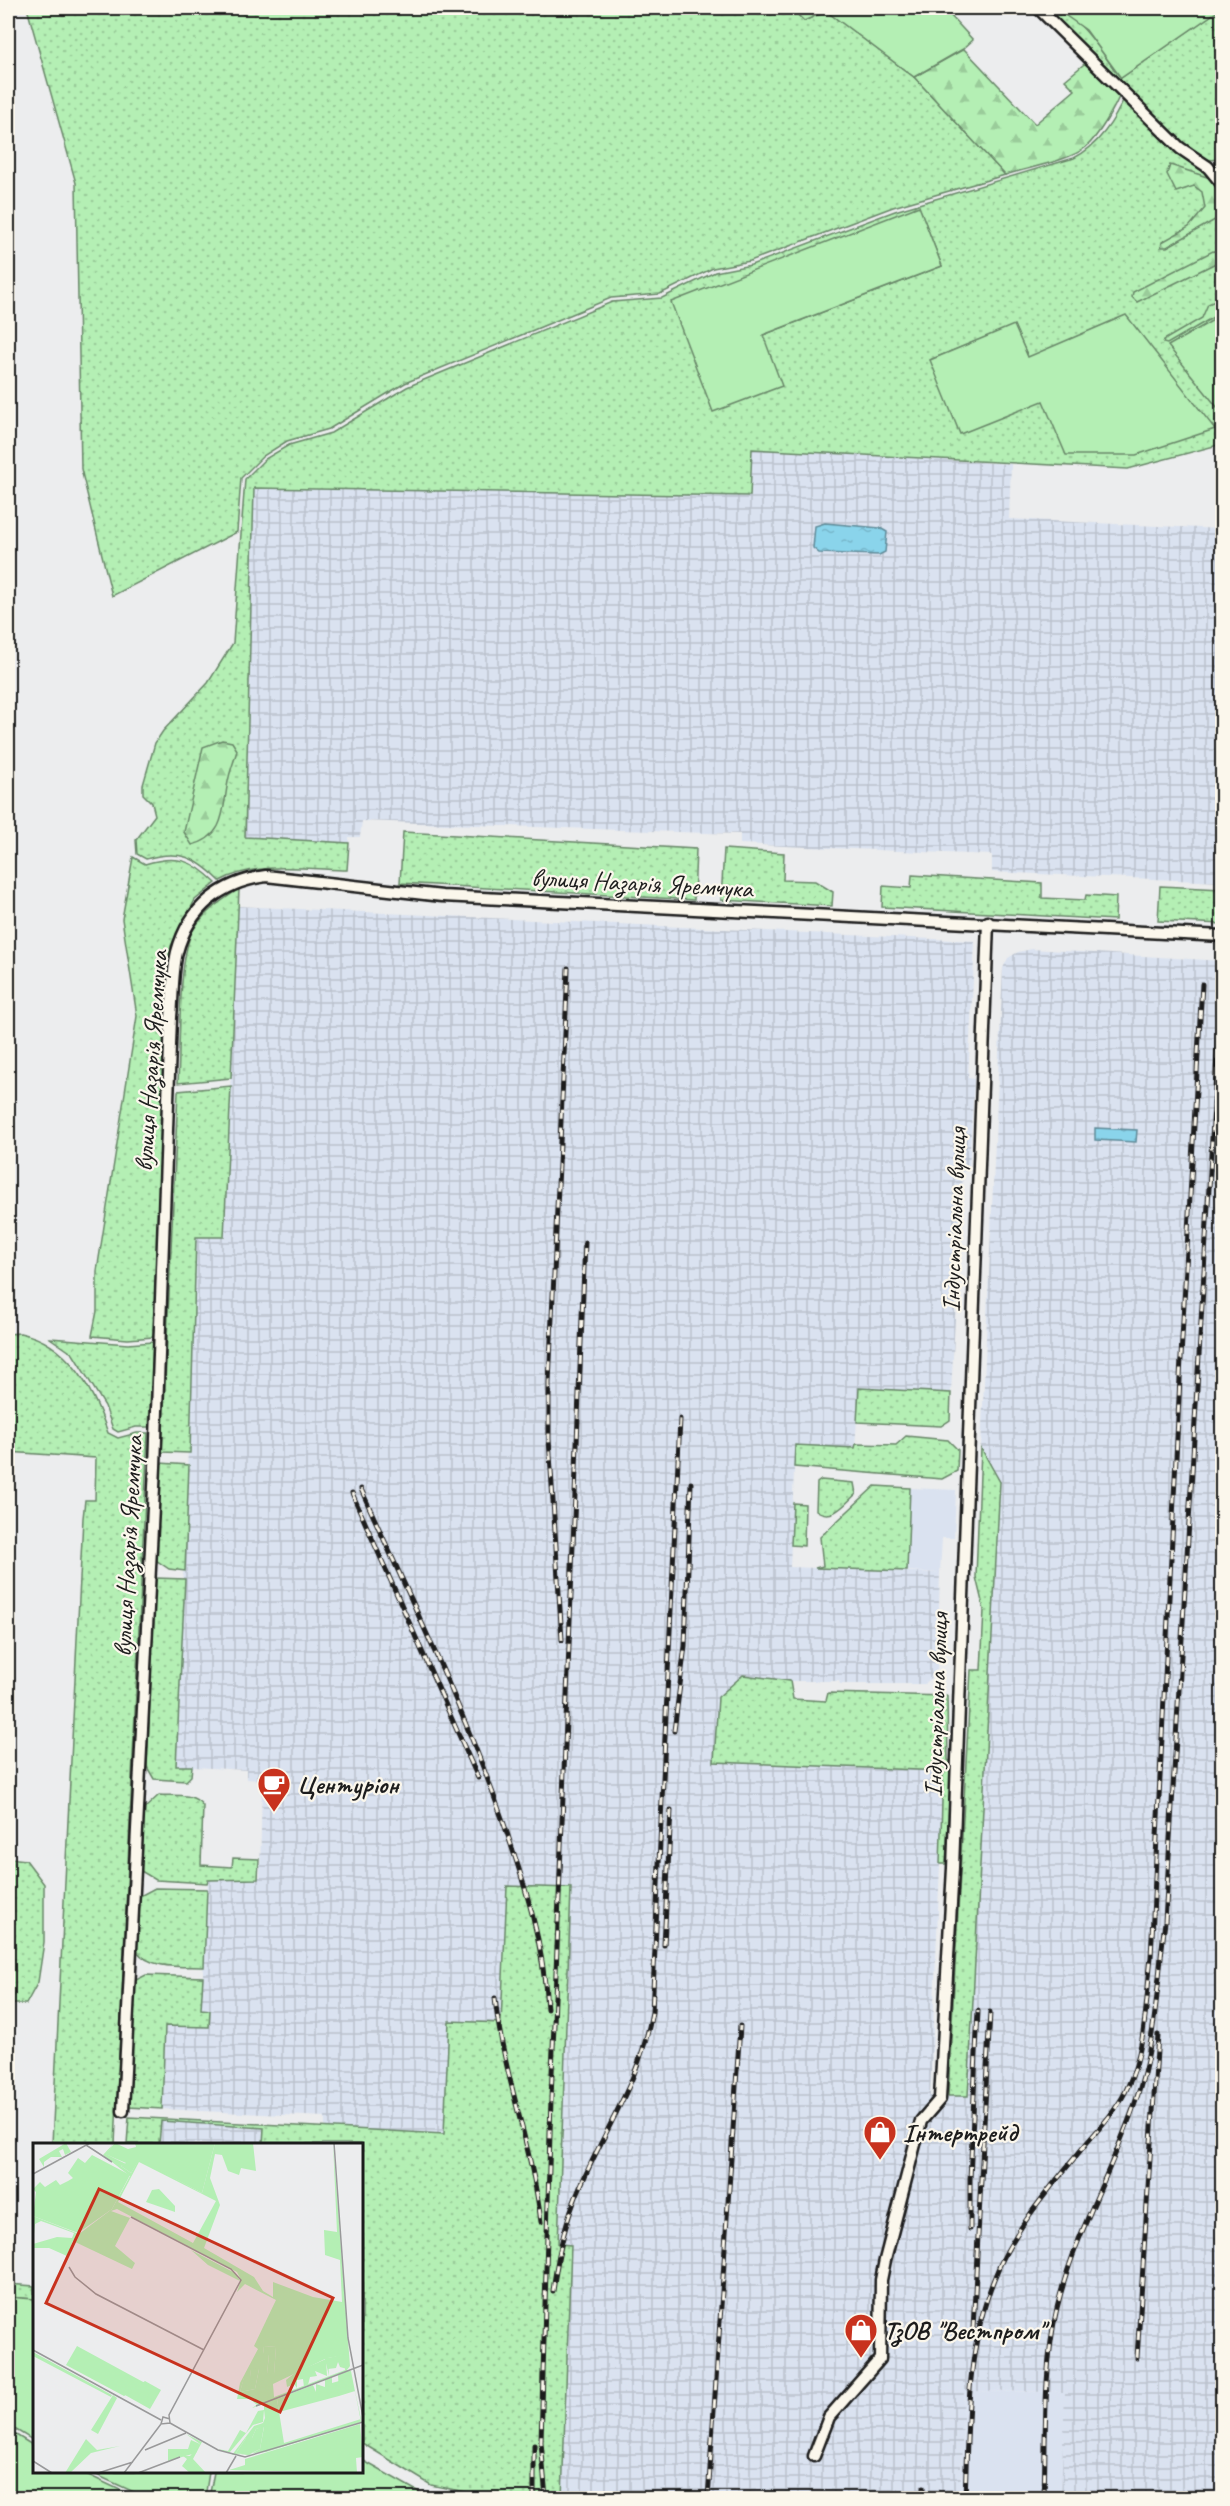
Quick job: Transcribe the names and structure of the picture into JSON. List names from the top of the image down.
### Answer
{
  "streets": {
    "street": ["вулиця Назарія Яремчука", "Індустріальна вулиця"]
  },
  "crossings": [
    ["вулиця Назарія Яремчука", "Індустріальна вулиця"]
  ],
  "places": {
    "cafe": ["Центуріон"],
    "shop": ["Інтертрейд", "ТзОВ \"Вестпром\""]
  }
}
